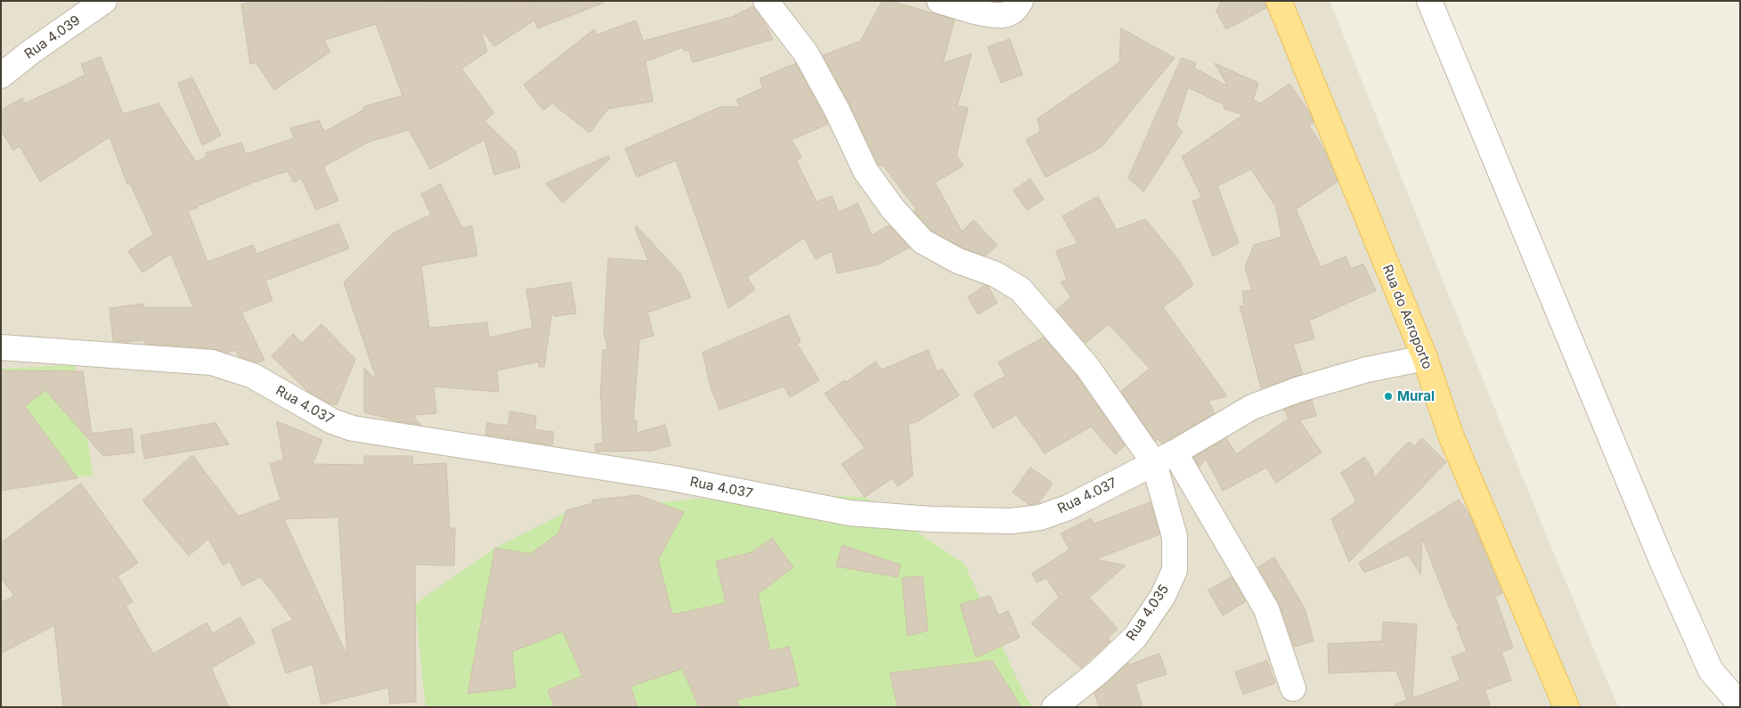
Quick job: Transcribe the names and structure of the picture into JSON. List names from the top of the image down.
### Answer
{
  "streets": {
    "main road": ["Rua do Aeroporto"],
    "street": ["Rua 4.039", "Rua 4.037", "Rua 4.035"]
  },
  "crossings": [
    ["Rua do Aeroporto", "Rua 4.037"],
    ["Rua 4.037", "Rua 4.035"]
  ],
  "places": ["Mural"]
}
